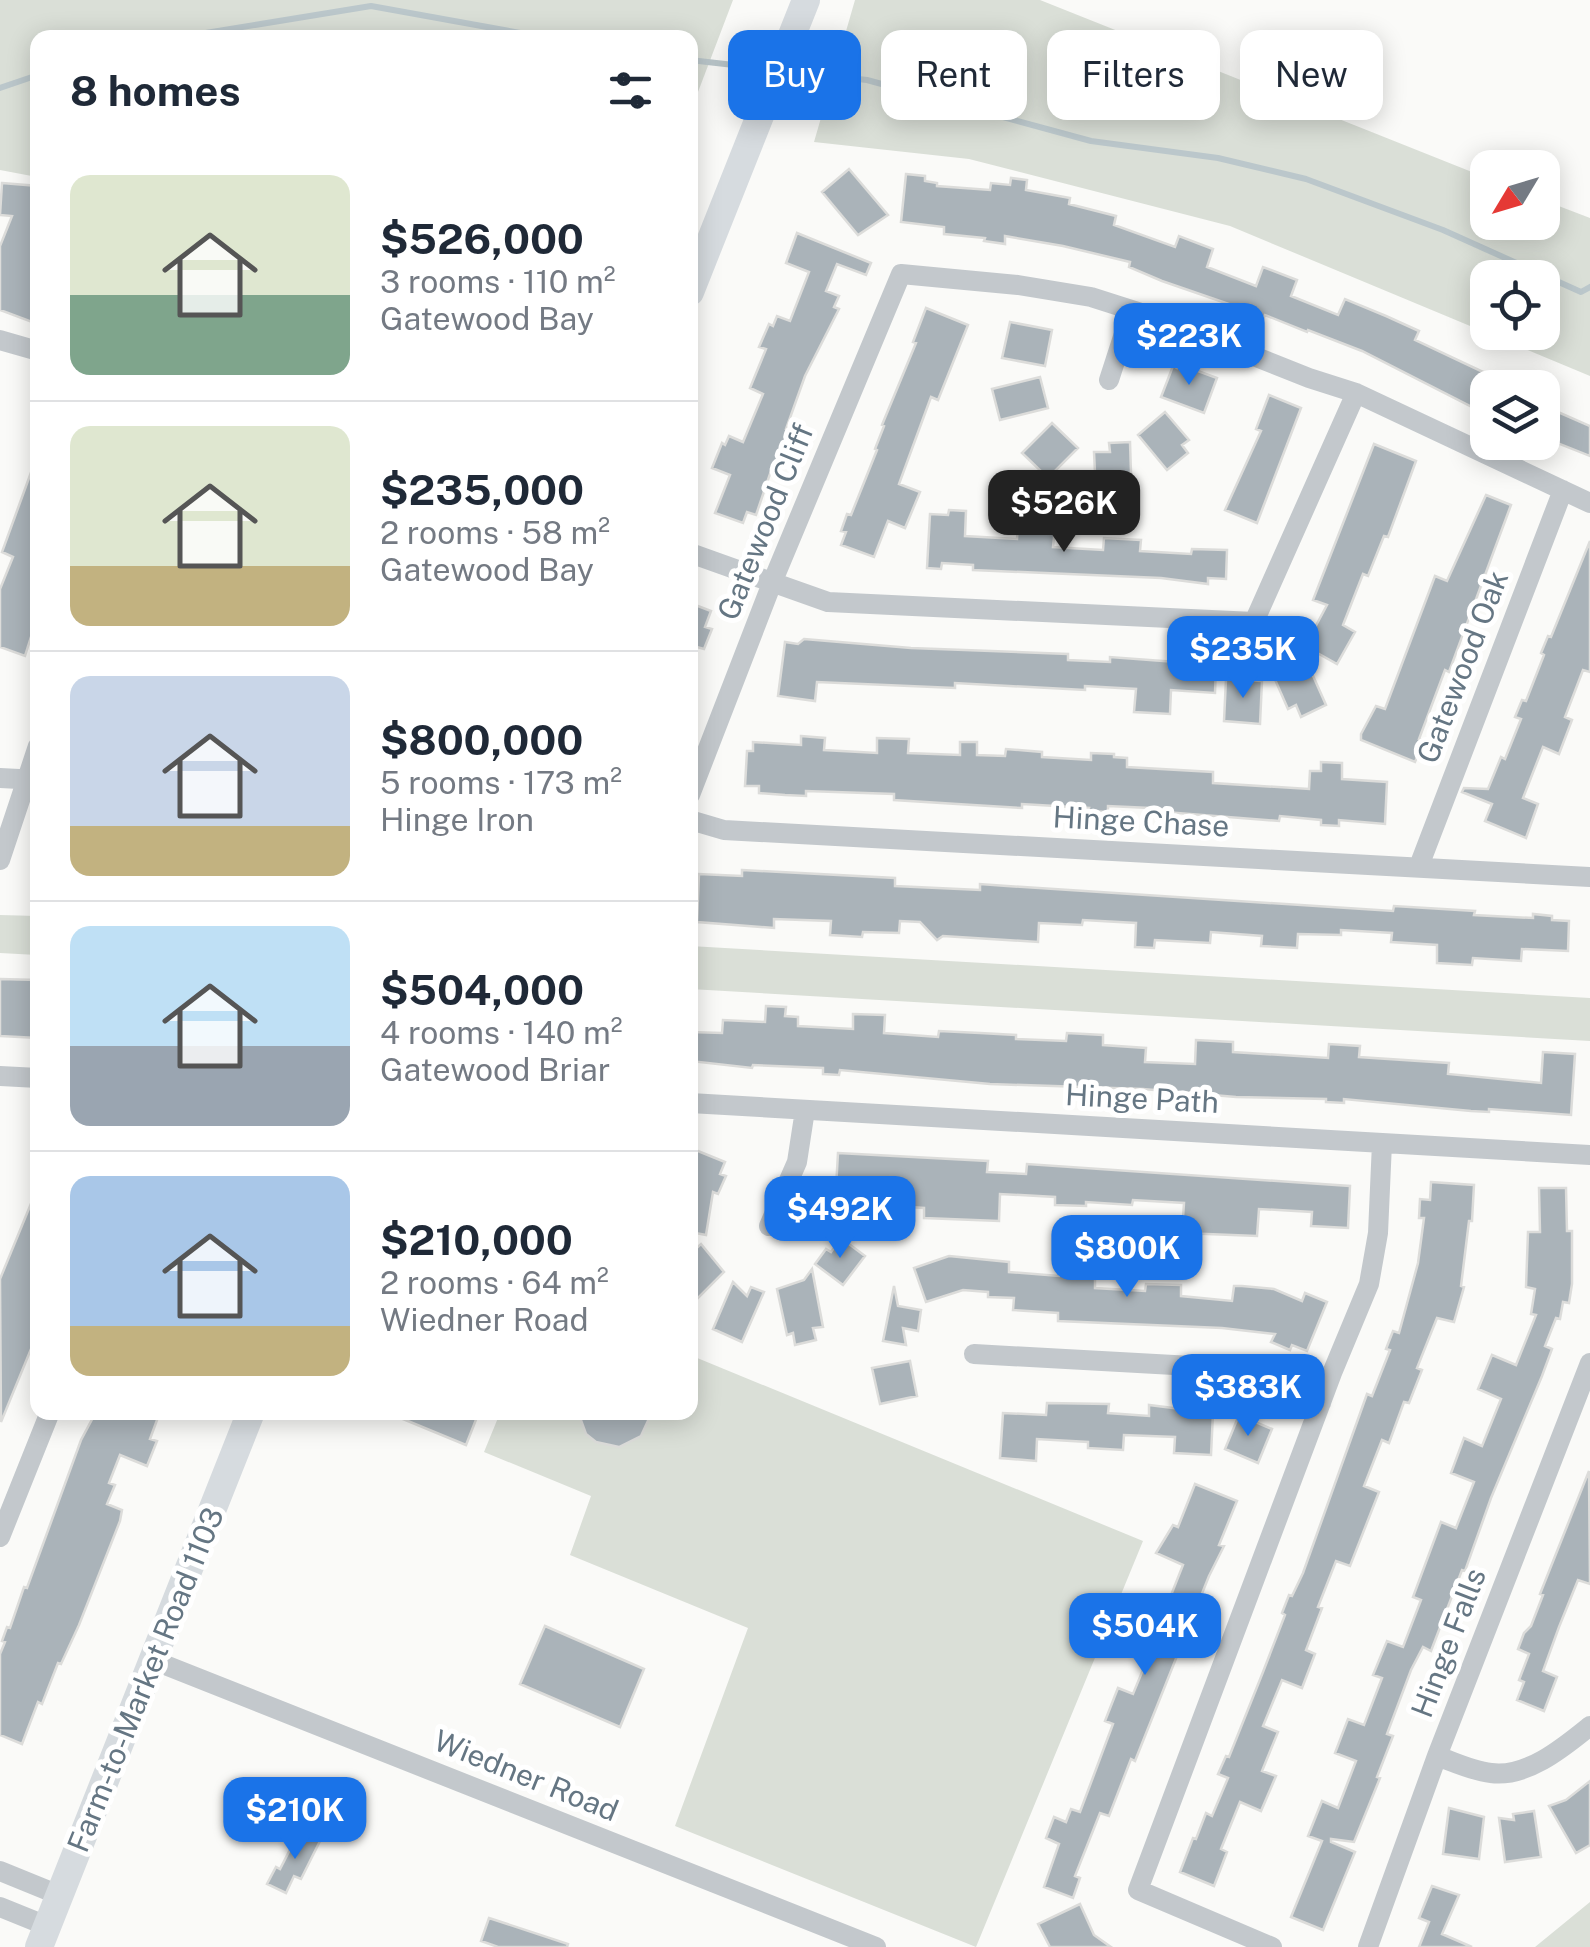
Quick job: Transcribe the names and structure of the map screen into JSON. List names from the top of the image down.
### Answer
{
  "streets": {
    "main road": ["Farm-to-Market Road 1103"],
    "street": [
      "Gatewood Cliff",
      "Gatewood Oak",
      "Hinge Chase",
      "Hinge Path",
      "Hinge Falls",
      "Wiedner Road"
    ]
  },
  "crossings": [
    ["Gatewood Oak", "Hinge Chase"],
    ["Farm-to-Market Road 1103", "Wiedner Road"]
  ],
  "north": "bottom left",
  "page": {
    "chip": [
      "Buy",
      "Rent",
      "Filters",
      "New"
    ],
    "heading": "8 homes",
    "list": [
      {
        "name": "$526,000",
        "note": "3 rooms · 110 m² · Gatewood Bay"
      },
      {
        "name": "$235,000",
        "note": "2 rooms · 58 m² · Gatewood Bay"
      },
      {
        "name": "$800,000",
        "note": "5 rooms · 173 m² · Hinge Iron"
      },
      {
        "name": "$504,000",
        "note": "4 rooms · 140 m² · Gatewood Briar"
      },
      {
        "name": "$210,000",
        "note": "2 rooms · 64 m² · Wiedner Road"
      }
    ],
    "price": [
      "$223K",
      "$526K",
      "$235K",
      "$492K",
      "$800K",
      "$383K",
      "$504K",
      "$210K"
    ]
  }
}
